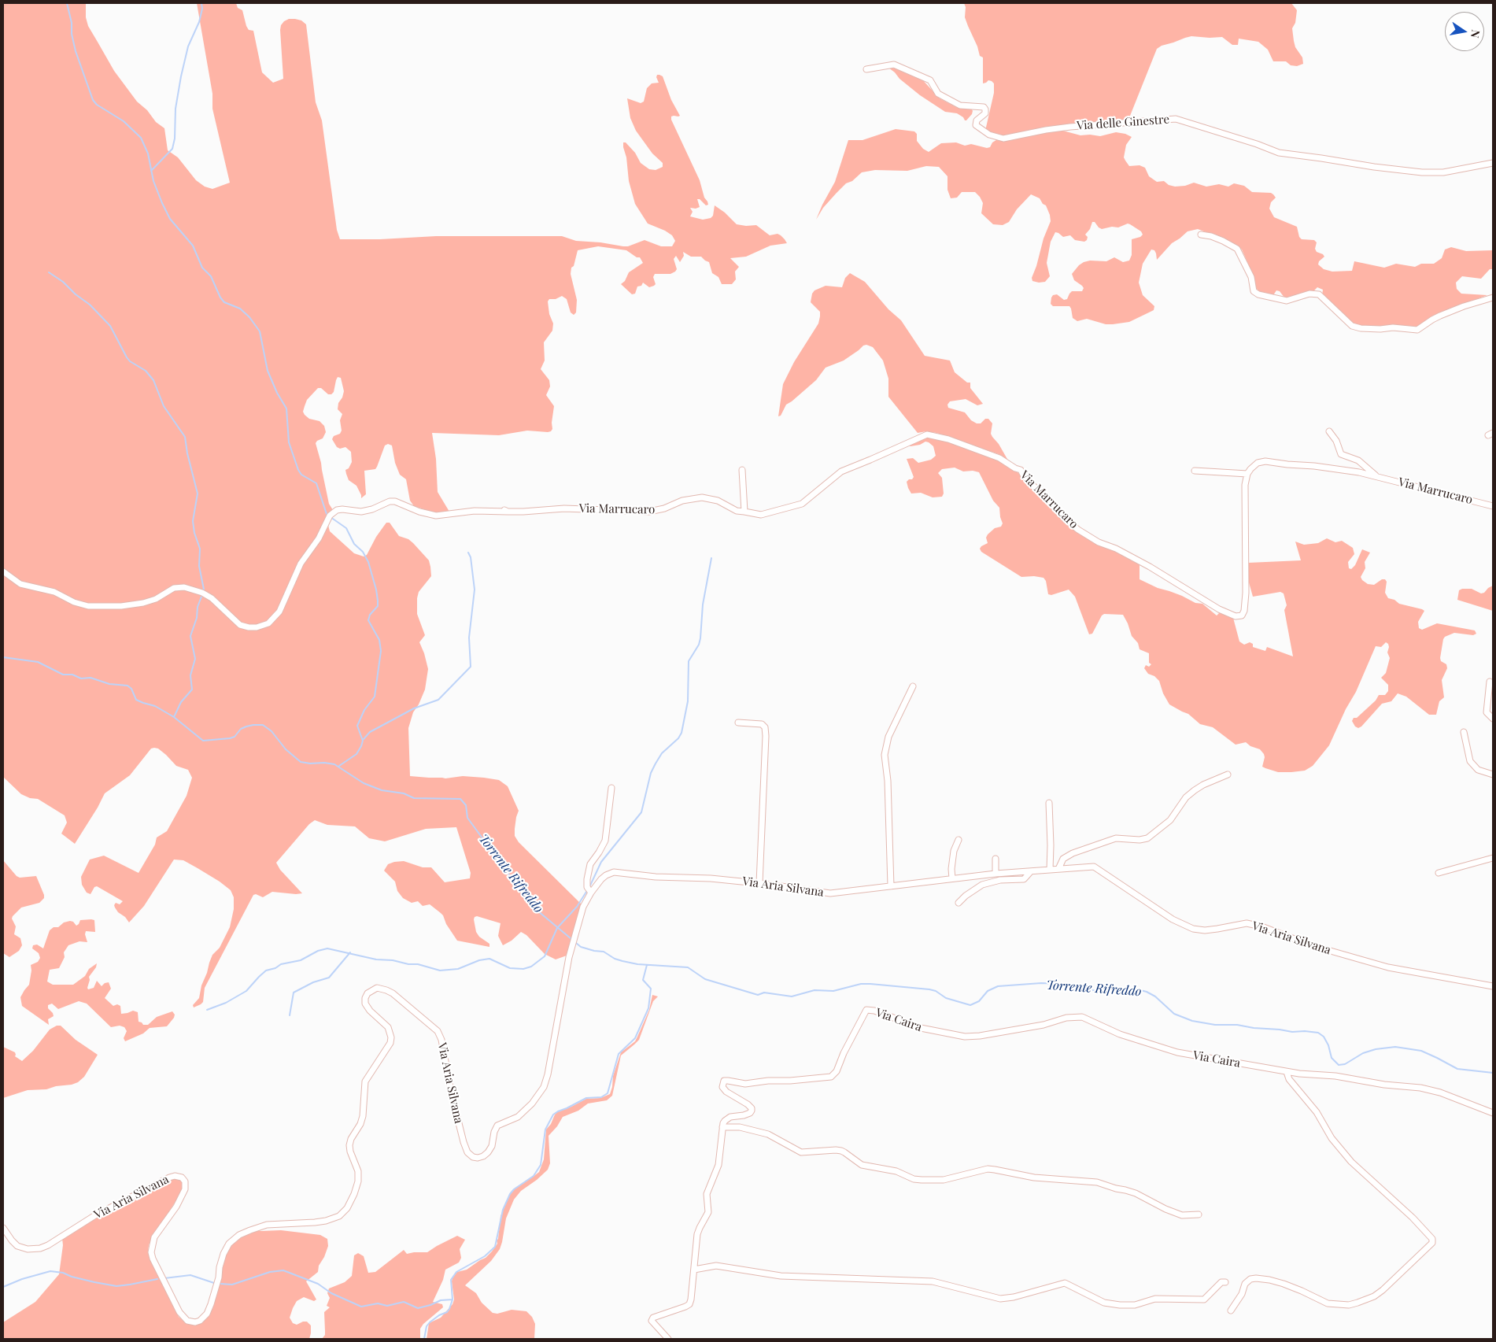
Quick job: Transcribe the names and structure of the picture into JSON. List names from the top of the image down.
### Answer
{
  "streets": {
    "street": [
      "Via delle Ginestre",
      "Via Marrucaro",
      "Via Aria Silvana",
      "Via Caira"
    ]
  },
  "water": ["Torrente Rifreddo"],
  "north": "right"
}
